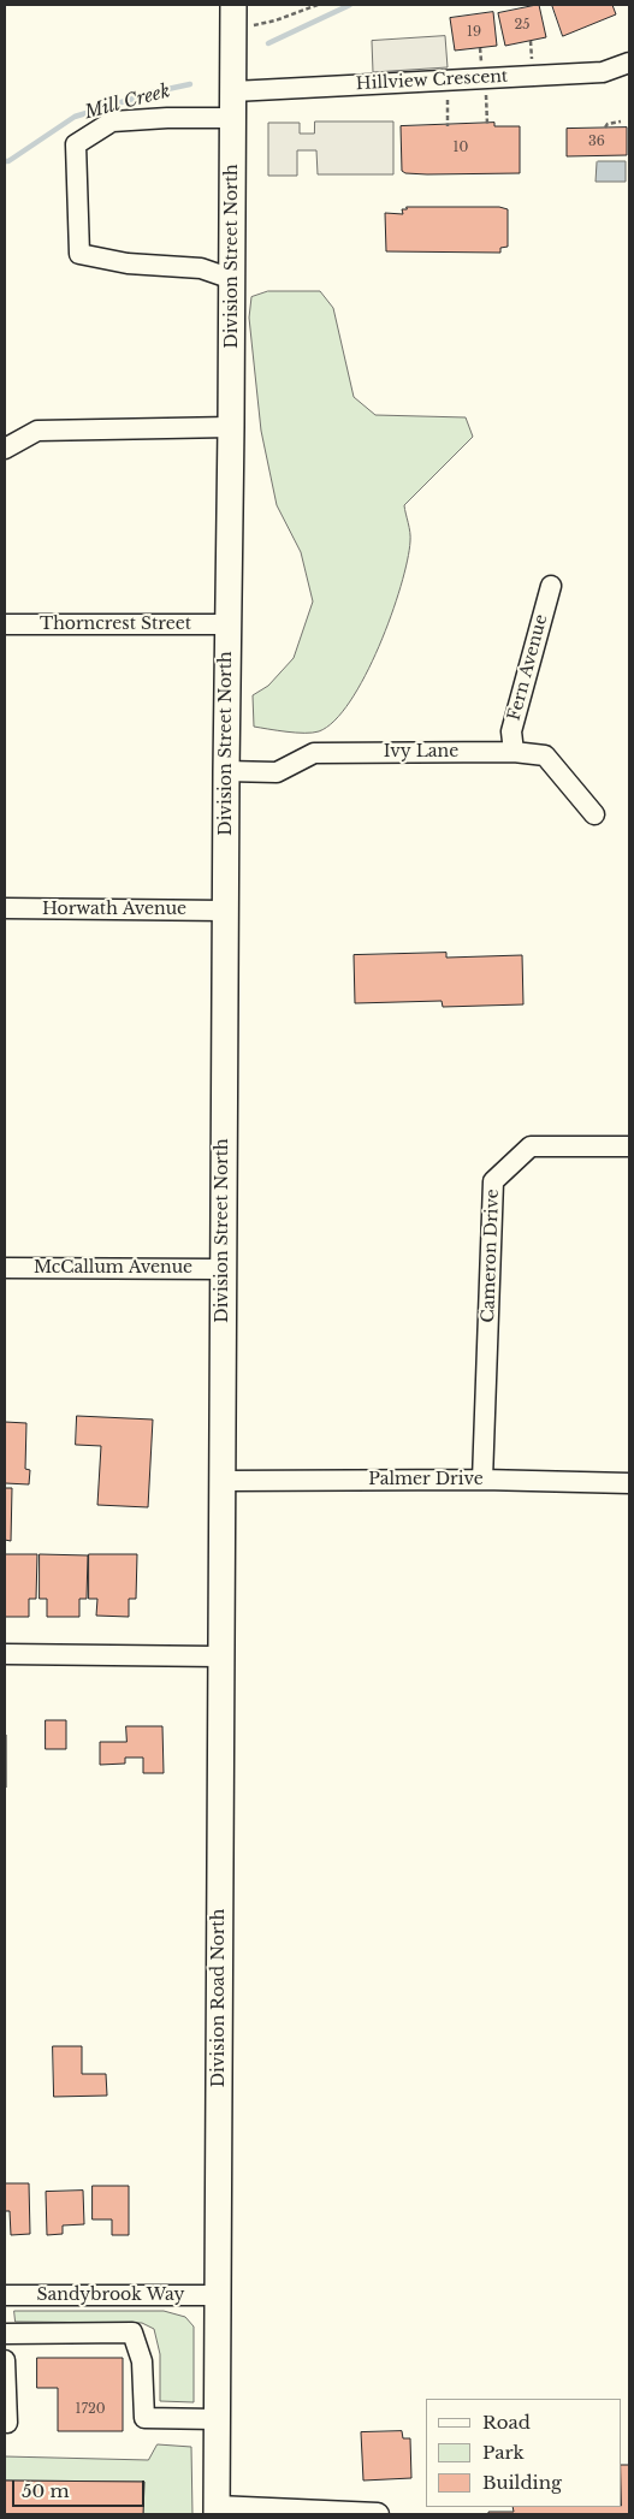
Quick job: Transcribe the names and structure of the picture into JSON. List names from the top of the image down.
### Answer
{
  "streets": {
    "main road": ["Division Street North", "Division Road North"],
    "street": [
      "Hillview Crescent",
      "Thorncrest Street",
      "Fern Avenue",
      "Ivy Lane",
      "Horwath Avenue",
      "Cameron Drive",
      "McCallum Avenue",
      "Palmer Drive",
      "Sandybrook Way"
    ]
  },
  "crossings": [
    ["Hillview Crescent", "Division Street North"],
    ["Division Street North", "Thorncrest Street"],
    ["Division Street North", "Ivy Lane"],
    ["Division Street North", "Horwath Avenue"],
    ["Division Street North", "McCallum Avenue"],
    ["Division Street North", "Palmer Drive"],
    ["Division Street North", "Division Road North"],
    ["Fern Avenue", "Ivy Lane"],
    ["Cameron Drive", "Palmer Drive"],
    ["Palmer Drive", "Division Road North"],
    ["Division Road North", "Sandybrook Way"]
  ],
  "water": ["Mill Creek"],
  "house_numbers": [
    "25",
    "19",
    "36",
    "10",
    "1720"
  ],
  "legend": ["Road", "Park", "Building"],
  "scale_bar": "50 m"
}
